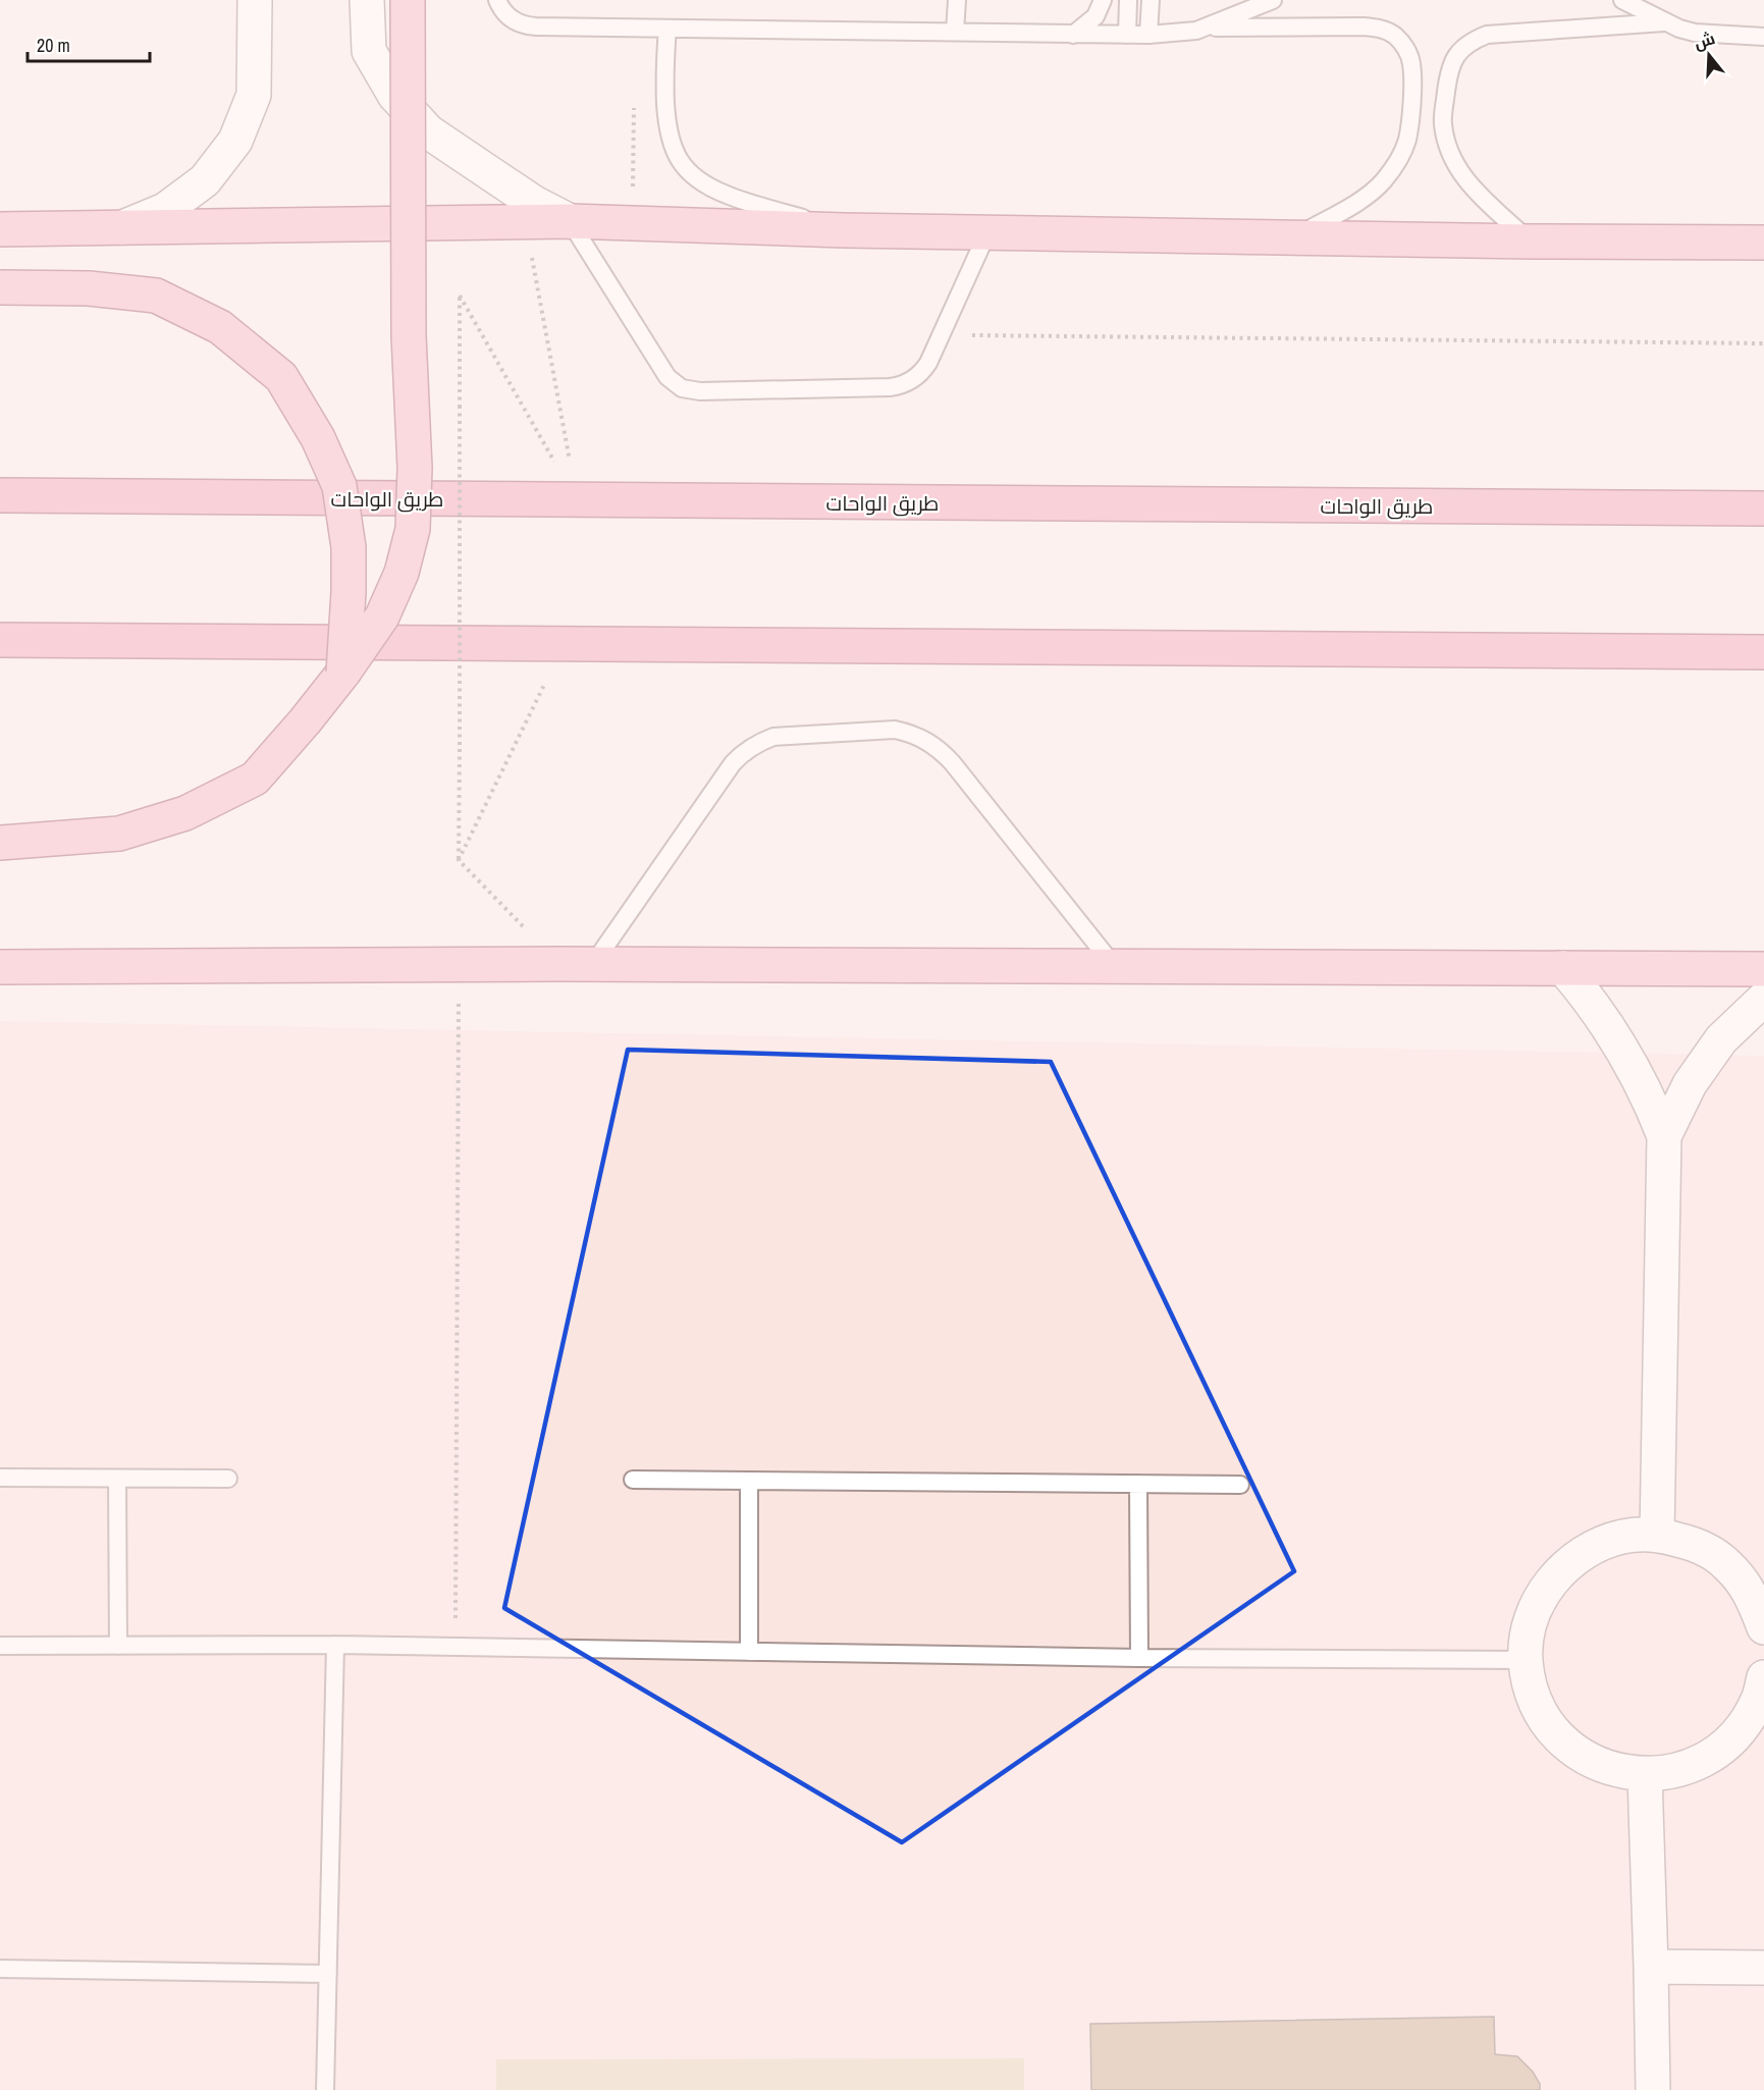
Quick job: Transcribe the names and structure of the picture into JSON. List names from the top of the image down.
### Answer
{
  "streets": {
    "highway": ["طريق الواحات"]
  },
  "scale_bar": "20 m",
  "north": "top"
}
